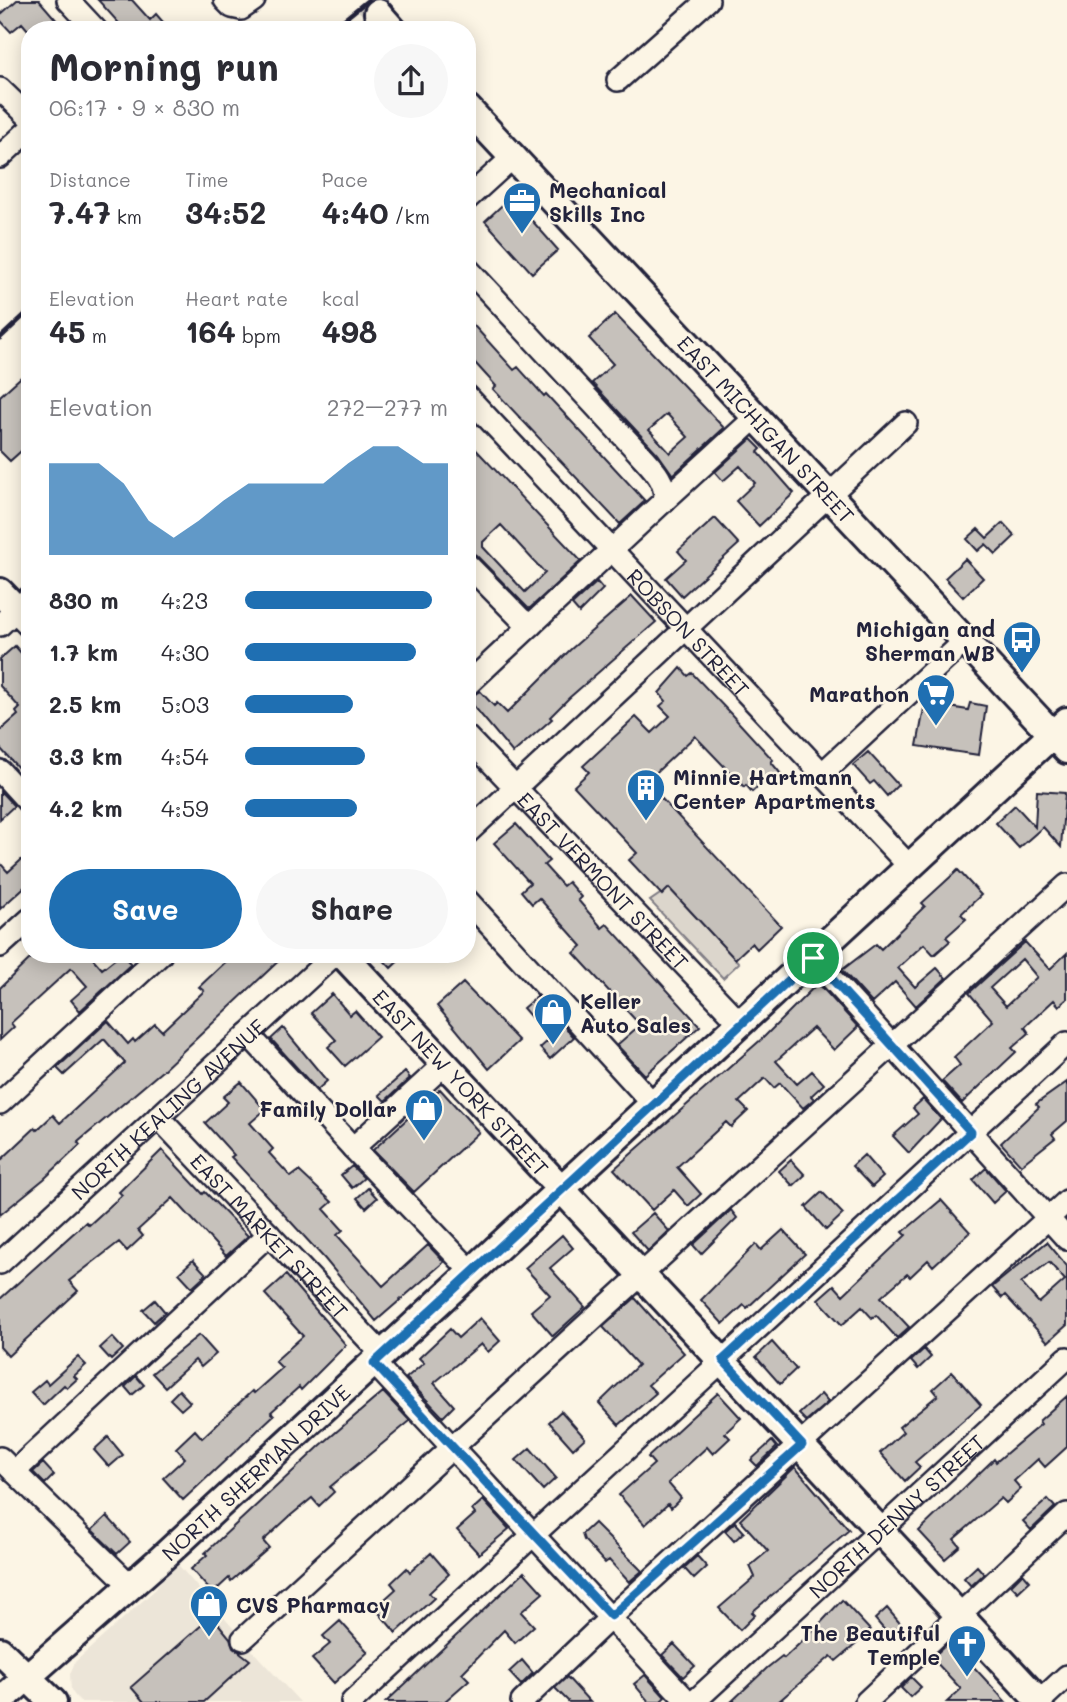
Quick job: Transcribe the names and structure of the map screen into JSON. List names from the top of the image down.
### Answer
{
  "streets": {
    "main road": ["EAST MICHIGAN STREET", "EAST NEW YORK STREET", "NORTH SHERMAN DRIVE"],
    "street": [
      "ROBSON STREET",
      "EAST VERMONT STREET",
      "NORTH KEALING AVENUE",
      "EAST MARKET STREET",
      "NORTH DENNY STREET"
    ]
  },
  "crossings": [
    ["EAST MICHIGAN STREET", "NORTH SHERMAN DRIVE"],
    ["ROBSON STREET", "NORTH SHERMAN DRIVE"],
    ["EAST VERMONT STREET", "NORTH SHERMAN DRIVE"],
    ["EAST NEW YORK STREET", "NORTH SHERMAN DRIVE"],
    ["EAST NEW YORK STREET", "NORTH DENNY STREET"],
    ["NORTH KEALING AVENUE", "EAST MARKET STREET"],
    ["EAST MARKET STREET", "NORTH SHERMAN DRIVE"],
    ["EAST MARKET STREET", "NORTH DENNY STREET"]
  ],
  "places": {
    "office": ["Mechanical Skills Inc"],
    "bus stop": ["Michigan and Sherman WB"],
    "supermarket": ["Marathon"],
    "building": ["Minnie Hartmann Center Apartments"],
    "shop": ["Keller Auto Sales", "Family Dollar", "CVS Pharmacy"],
    "church": ["The Beautiful Temple"]
  },
  "page": {
    "heading": ["Morning run", "06:17 · 9 × 830 m"],
    "stats": [
      ["Distance", "7.47 km"],
      ["Time", "34:52"],
      ["Pace", "4:40 /km"],
      ["Elevation", "45 m"],
      ["Heart rate", "164 bpm"],
      ["kcal", "498"]
    ],
    "chart": ["Elevation", "272–277 m"],
    "list": [
      {
        "name": "830 m",
        "note": "4:23"
      },
      {
        "name": "1.7 km",
        "note": "4:30"
      },
      {
        "name": "2.5 km",
        "note": "5:03"
      },
      {
        "name": "3.3 km",
        "note": "4:54"
      },
      {
        "name": "4.2 km",
        "note": "4:59"
      }
    ],
    "buttons": ["Save", "Share"]
  }
}
